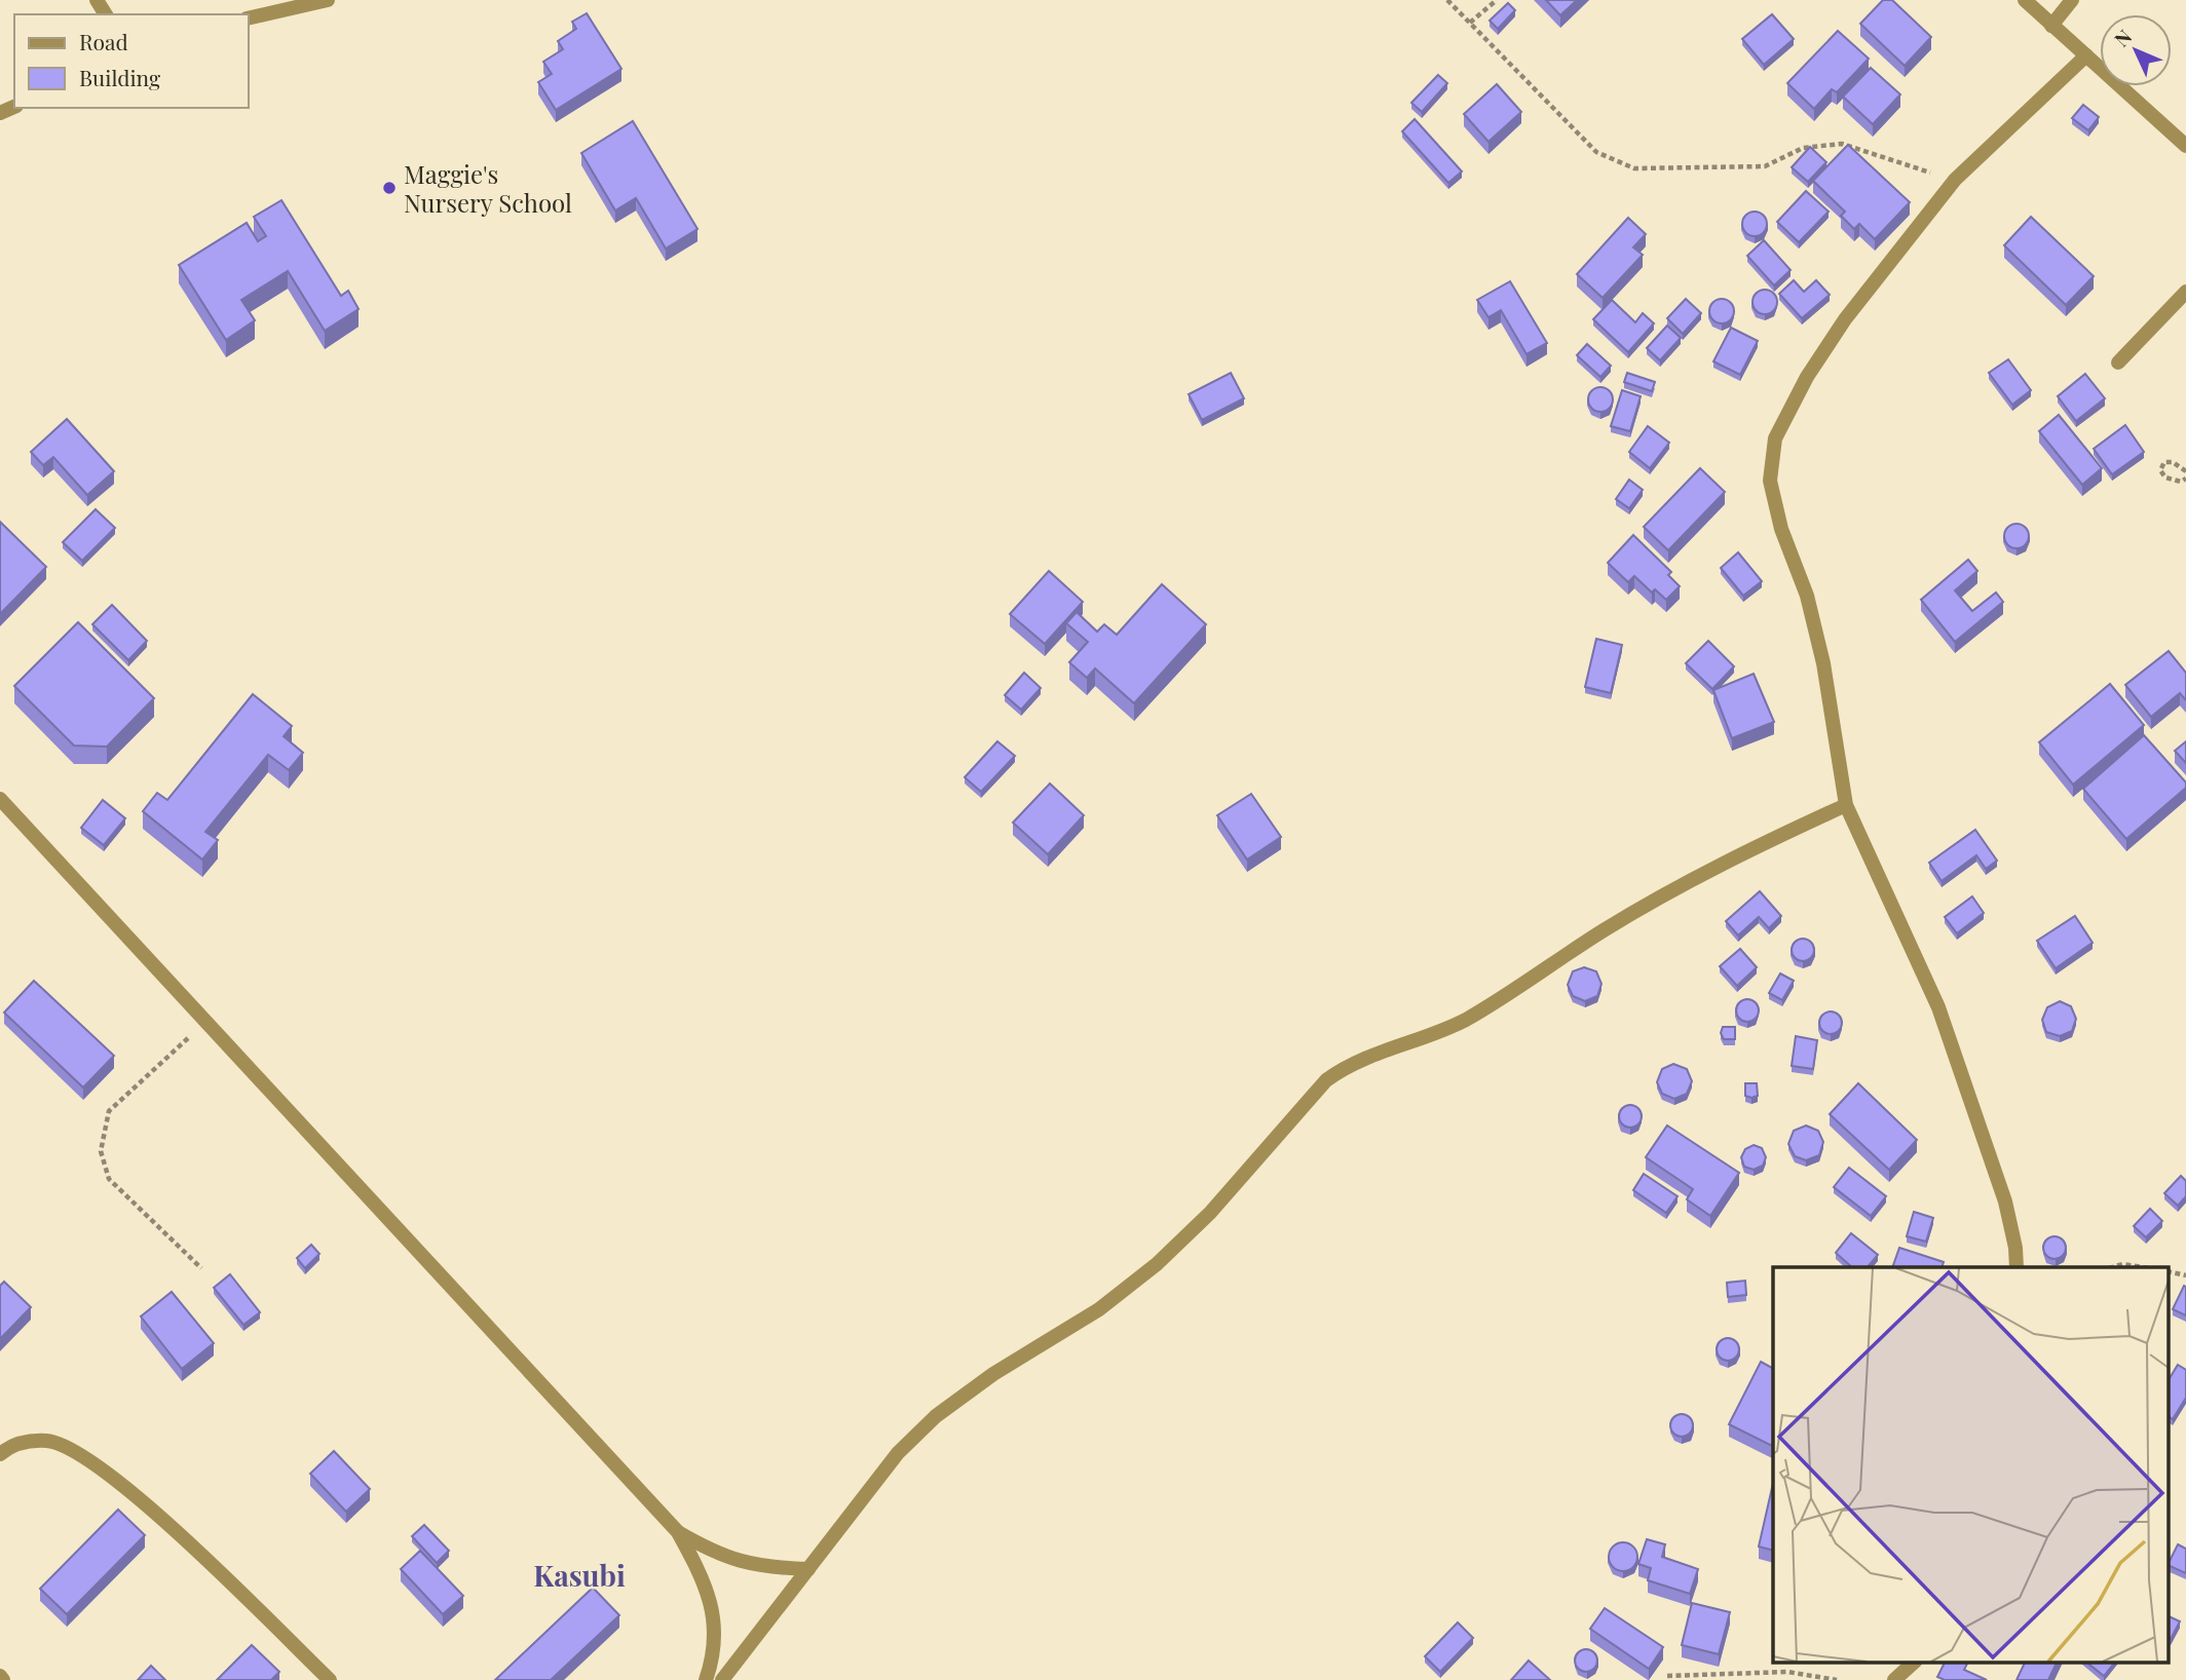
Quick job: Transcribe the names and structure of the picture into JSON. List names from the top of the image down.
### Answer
{
  "districts": ["Kasubi"],
  "places": ["Maggie's Nursery School"],
  "legend": ["Road", "Building"],
  "north": "top left"
}
